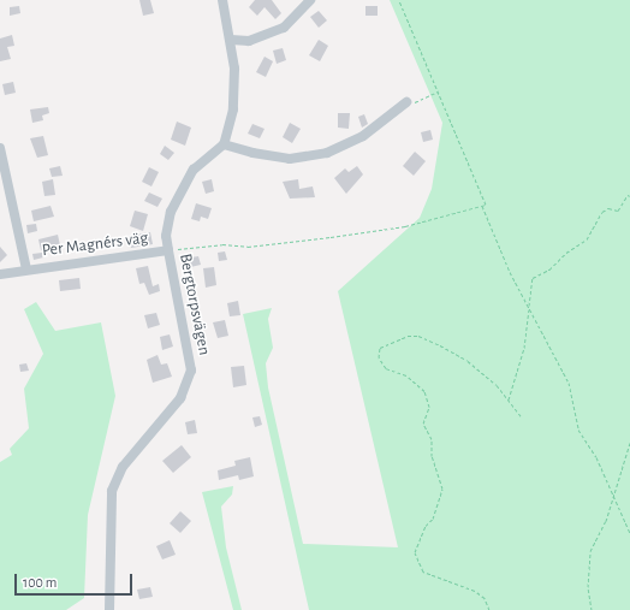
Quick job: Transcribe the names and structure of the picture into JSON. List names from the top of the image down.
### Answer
{
  "streets": {
    "street": ["Per Magnérs väg", "Bergtorpsvägen"]
  },
  "crossings": [
    ["Per Magnérs väg", "Bergtorpsvägen"]
  ],
  "scale_bar": "100 m"
}
